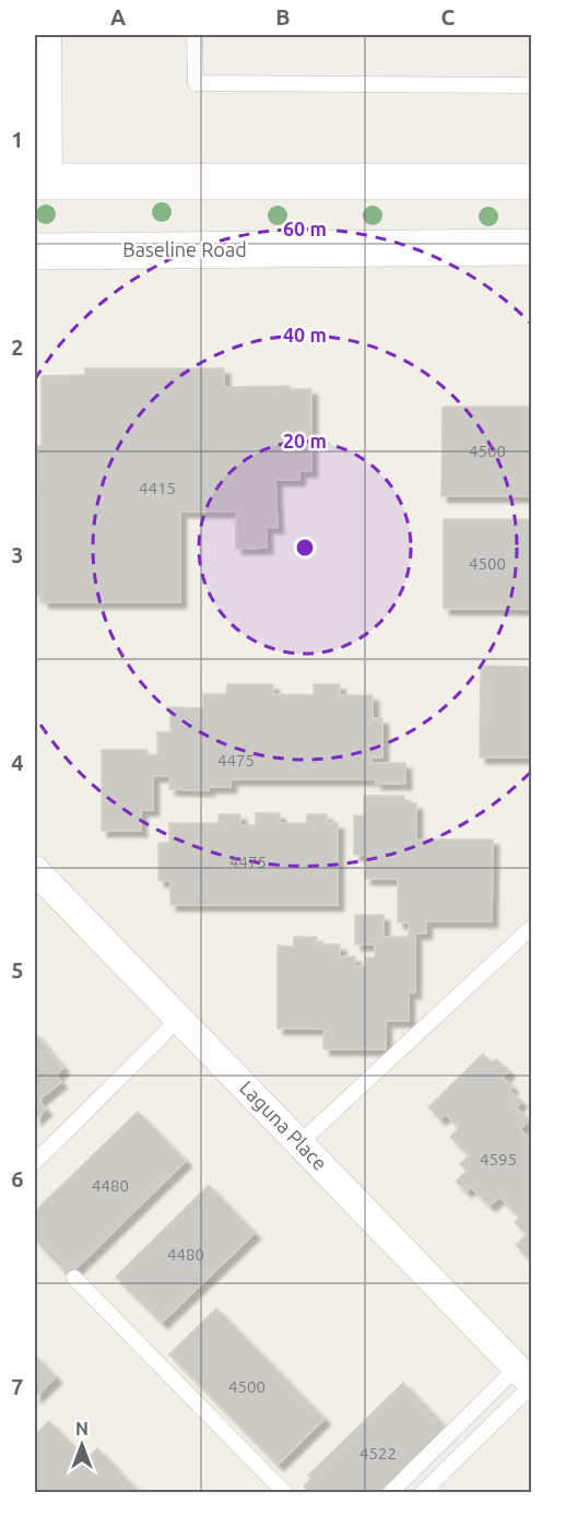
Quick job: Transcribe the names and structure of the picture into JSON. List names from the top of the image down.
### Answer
{
  "streets": {
    "main road": ["Baseline Road"],
    "street": ["Laguna Place"]
  },
  "house_numbers": [
    "4500",
    "4415",
    "4500",
    "4475",
    "4475",
    "4595",
    "4480",
    "4480",
    "4500",
    "4522"
  ],
  "north": "top",
  "grid": {
    "columns": ["A", "B", "C"],
    "rows": [
      "1",
      "2",
      "3",
      "4",
      "5",
      "6",
      "7"
    ]
  },
  "rings": ["60 m", "40 m", "20 m"]
}
